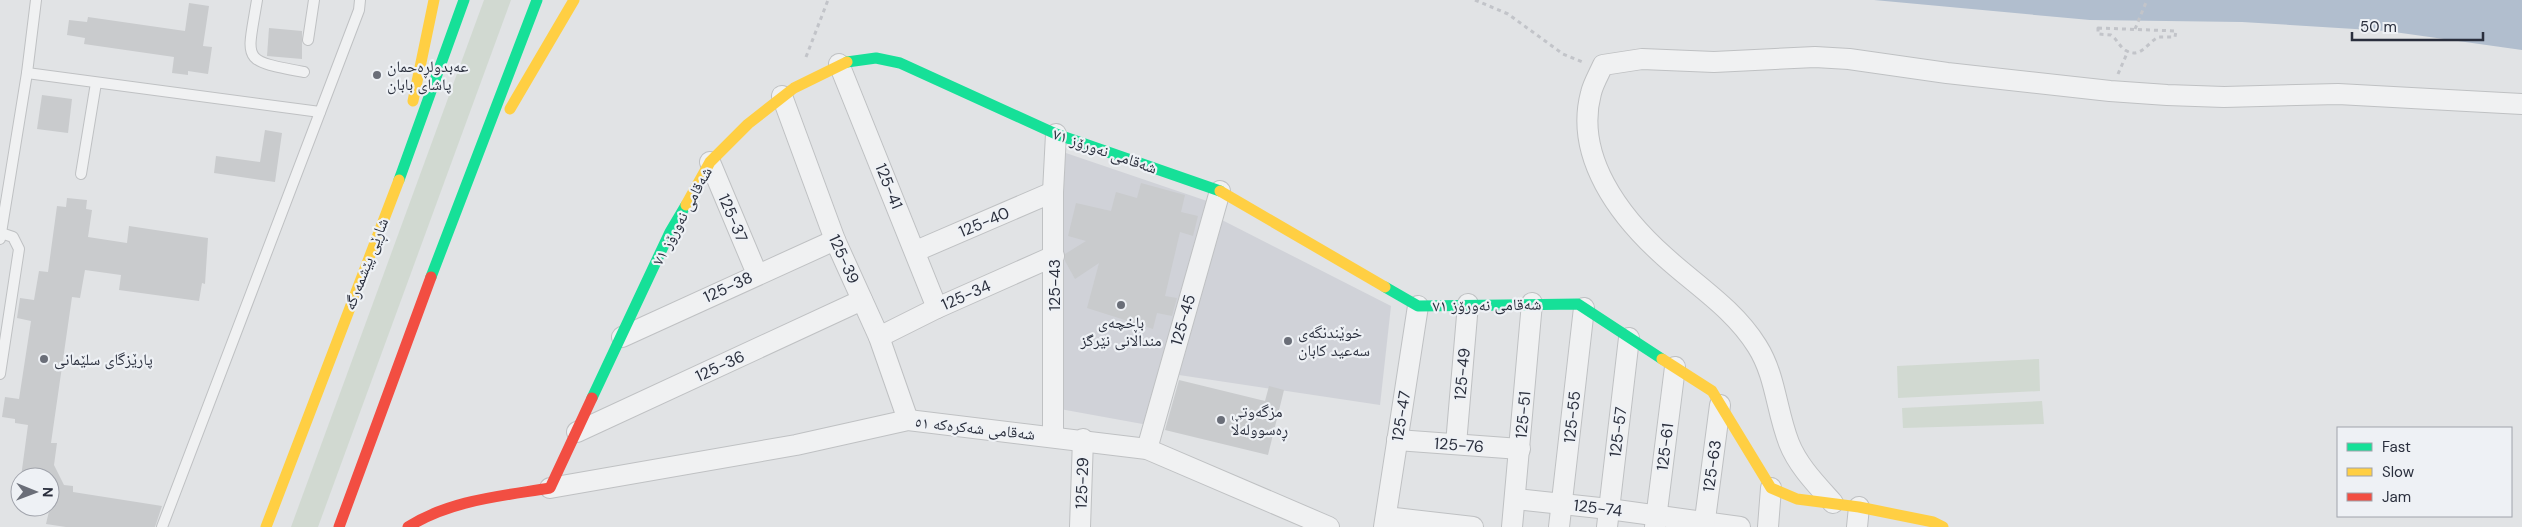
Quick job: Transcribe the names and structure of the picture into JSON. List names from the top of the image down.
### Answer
{
  "streets": {
    "main road": ["شەقامی نەورۆز ٧١", "شاڕێی پێشمەرگە"],
    "street": [
      "125-41",
      "125-37",
      "125-40",
      "125-39",
      "125-43",
      "125-38",
      "125-34",
      "125-45",
      "125-36",
      "125-49",
      "125-51",
      "125-47",
      "125-55",
      "شەقامی شەکرەکە ٥١",
      "125-57",
      "125-76",
      "125-61",
      "125-63",
      "125-29",
      "125-74"
    ]
  },
  "crossings": [
    ["شەقامی نەورۆز ٧١", "125-41"],
    ["شەقامی نەورۆز ٧١", "125-37"],
    ["شەقامی نەورۆز ٧١", "125-39"],
    ["شەقامی نەورۆز ٧١", "125-43"],
    ["شەقامی نەورۆز ٧١", "125-38"],
    ["شەقامی نەورۆز ٧١", "125-45"],
    ["شەقامی نەورۆز ٧١", "125-36"],
    ["شەقامی نەورۆز ٧١", "125-49"],
    ["شەقامی نەورۆز ٧١", "125-51"],
    ["شەقامی نەورۆز ٧١", "125-47"],
    ["شەقامی نەورۆز ٧١", "125-55"],
    ["شەقامی نەورۆز ٧١", "شەقامی شەکرەکە ٥١"],
    ["شەقامی نەورۆز ٧١", "125-57"],
    ["شەقامی نەورۆز ٧١", "125-61"],
    ["شەقامی نەورۆز ٧١", "125-63"],
    ["125-41", "125-40"],
    ["125-41", "125-34"],
    ["125-37", "125-38"],
    ["125-40", "125-43"],
    ["125-39", "125-38"],
    ["125-39", "125-34"],
    ["125-39", "125-36"],
    ["125-39", "شەقامی شەکرەکە ٥١"],
    ["125-43", "125-34"],
    ["125-43", "شەقامی شەکرەکە ٥١"],
    ["125-45", "شەقامی شەکرەکە ٥١"],
    ["125-49", "125-76"],
    ["125-51", "125-76"],
    ["125-51", "125-74"],
    ["125-47", "125-76"],
    ["125-55", "125-74"],
    ["شەقامی شەکرەکە ٥١", "125-29"],
    ["125-57", "125-74"],
    ["125-61", "125-74"],
    ["125-63", "125-74"]
  ],
  "places": [
    "عەبدولڕەحمان پاشای بابان",
    "باخچەی منداڵانی نێرگز",
    "خوێندنگەی سەعید کابان",
    "پارێزگای سلێمانی",
    "مزگەوتی ڕەسوولەڵا"
  ],
  "legend": ["Fast", "Slow", "Jam"],
  "scale_bar": "50 m",
  "north": "right"
}
